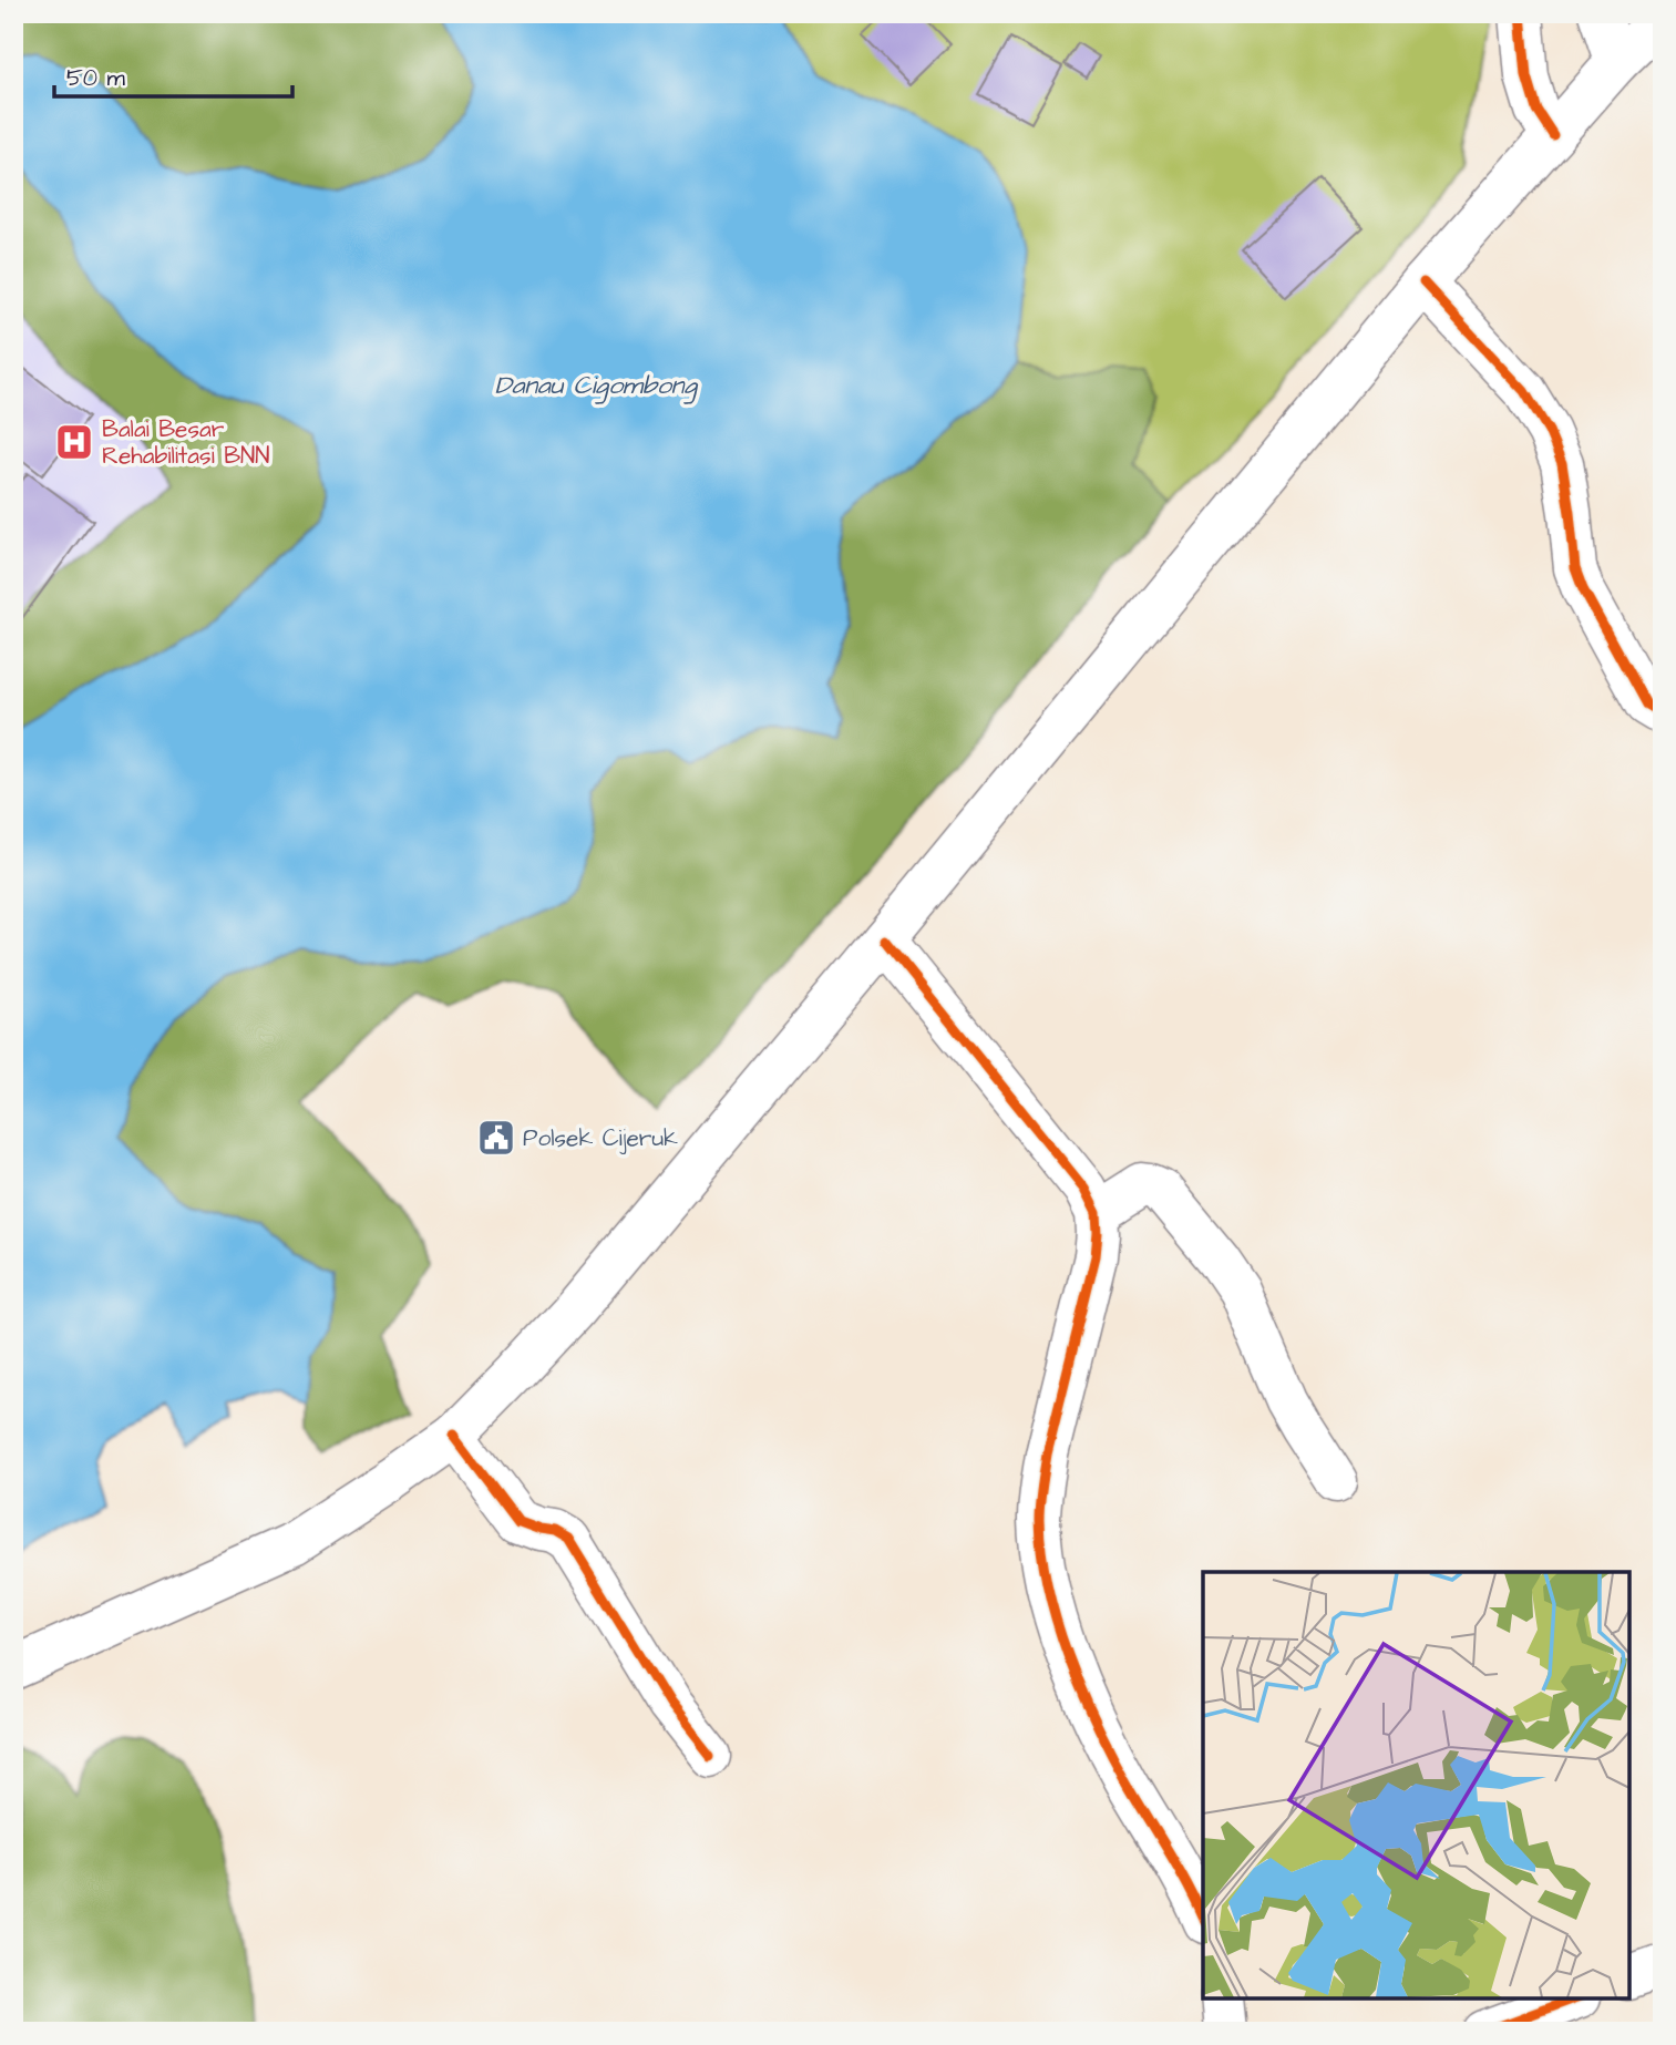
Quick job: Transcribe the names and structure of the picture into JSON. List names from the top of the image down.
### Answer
{
  "water": ["Danau Cigombong"],
  "places": {
    "hospital": ["Balai Besar Rehabilitasi BNN"],
    "public building": ["Polsek Cijeruk"]
  },
  "scale_bar": "50 m"
}
